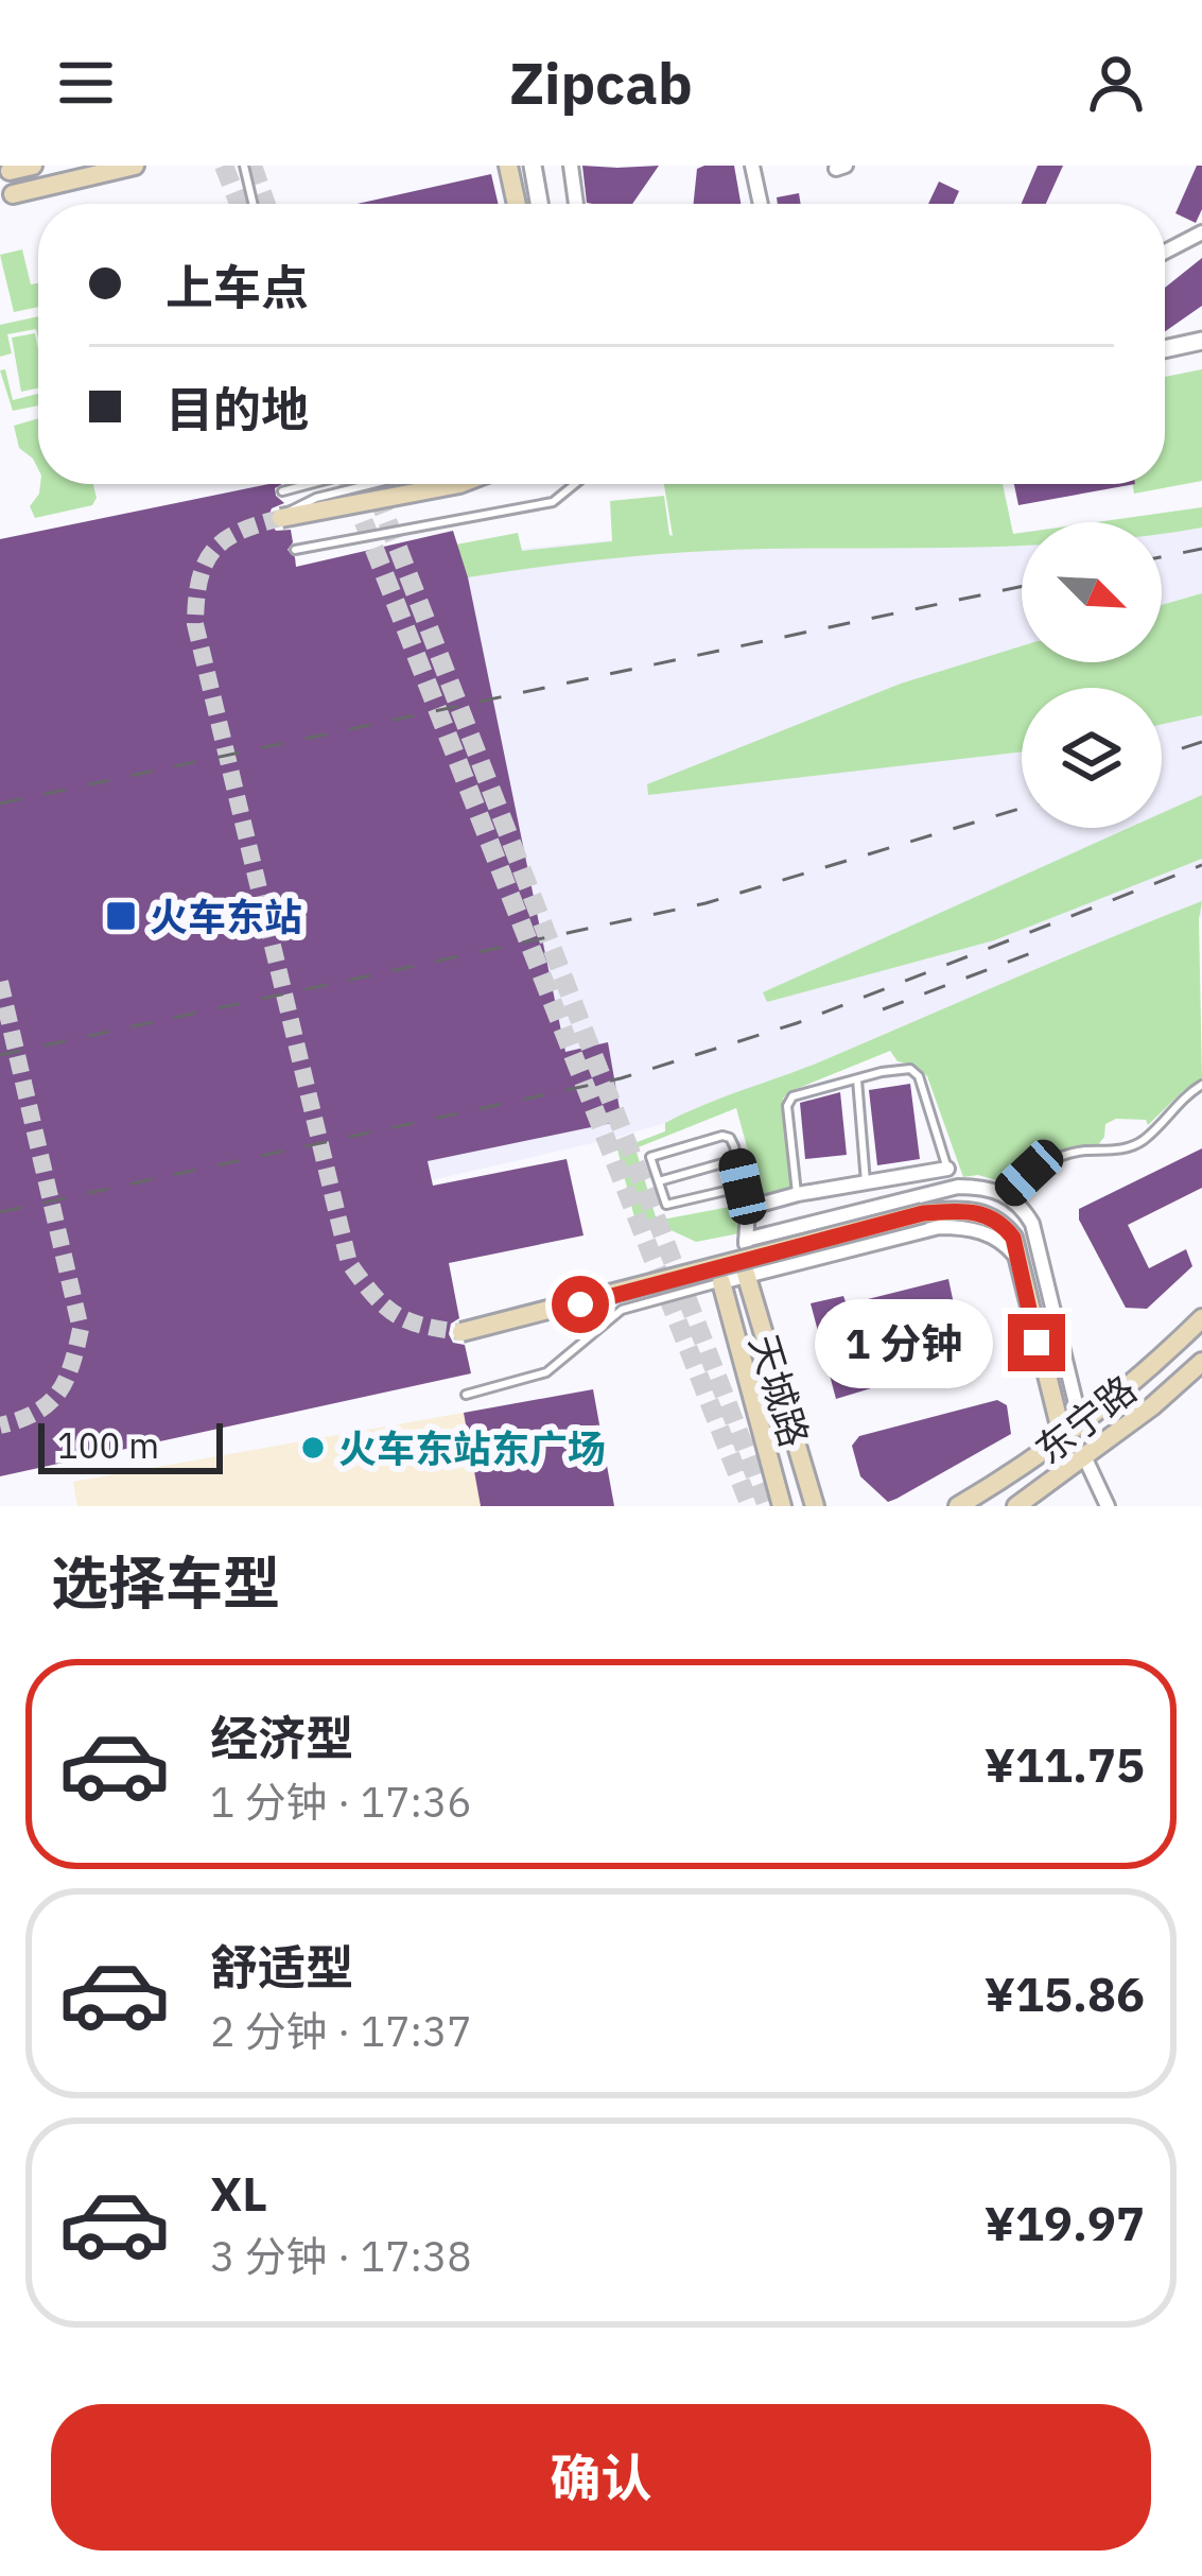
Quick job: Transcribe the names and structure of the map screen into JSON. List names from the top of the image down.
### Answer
{
  "streets": {
    "main road": ["天城路", "东宁路"]
  },
  "places": {
    "transit": ["火车东站"],
    "other": ["火车东站东广场"]
  },
  "scale_bar": "100 m",
  "north": "bottom right",
  "page": {
    "header": "Zipcab",
    "banner": ["上车点", "目的地"],
    "bubble": "1 分钟",
    "scale": "100 m",
    "heading": "选择车型",
    "list": [
      {
        "name": "经济型",
        "note": "1 分钟 · 17:36",
        "value": "¥11.75"
      },
      {
        "name": "舒适型",
        "note": "2 分钟 · 17:37",
        "value": "¥15.86"
      },
      {
        "name": "XL",
        "note": "3 分钟 · 17:38",
        "value": "¥19.97"
      }
    ],
    "buttons": "确认"
  }
}
